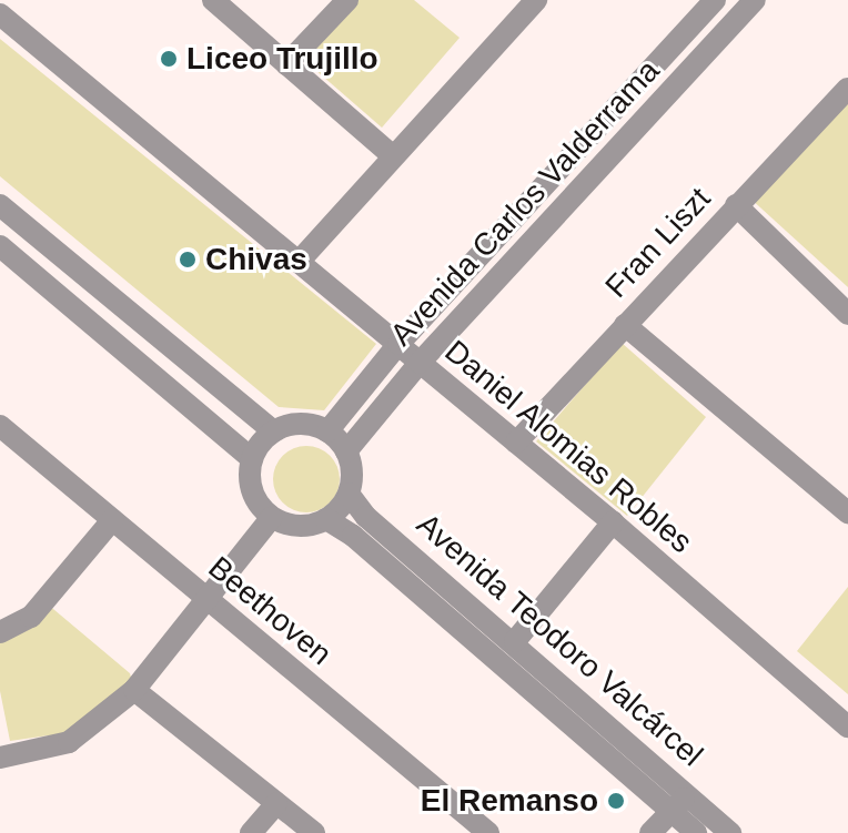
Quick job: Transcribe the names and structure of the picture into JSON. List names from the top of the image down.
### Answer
{
  "streets": {
    "street": [
      "Avenida Carlos Valderrama",
      "Fran Liszt",
      "Daniel Alomias Robles",
      "Beethoven",
      "Avenida Teodoro Valcárcel"
    ]
  },
  "crossings": [
    ["Avenida Carlos Valderrama", "Daniel Alomias Robles"],
    ["Avenida Carlos Valderrama", "Avenida Teodoro Valcárcel"],
    ["Fran Liszt", "Daniel Alomias Robles"]
  ],
  "places": ["Liceo Trujillo", "Chivas", "El Remanso"]
}
